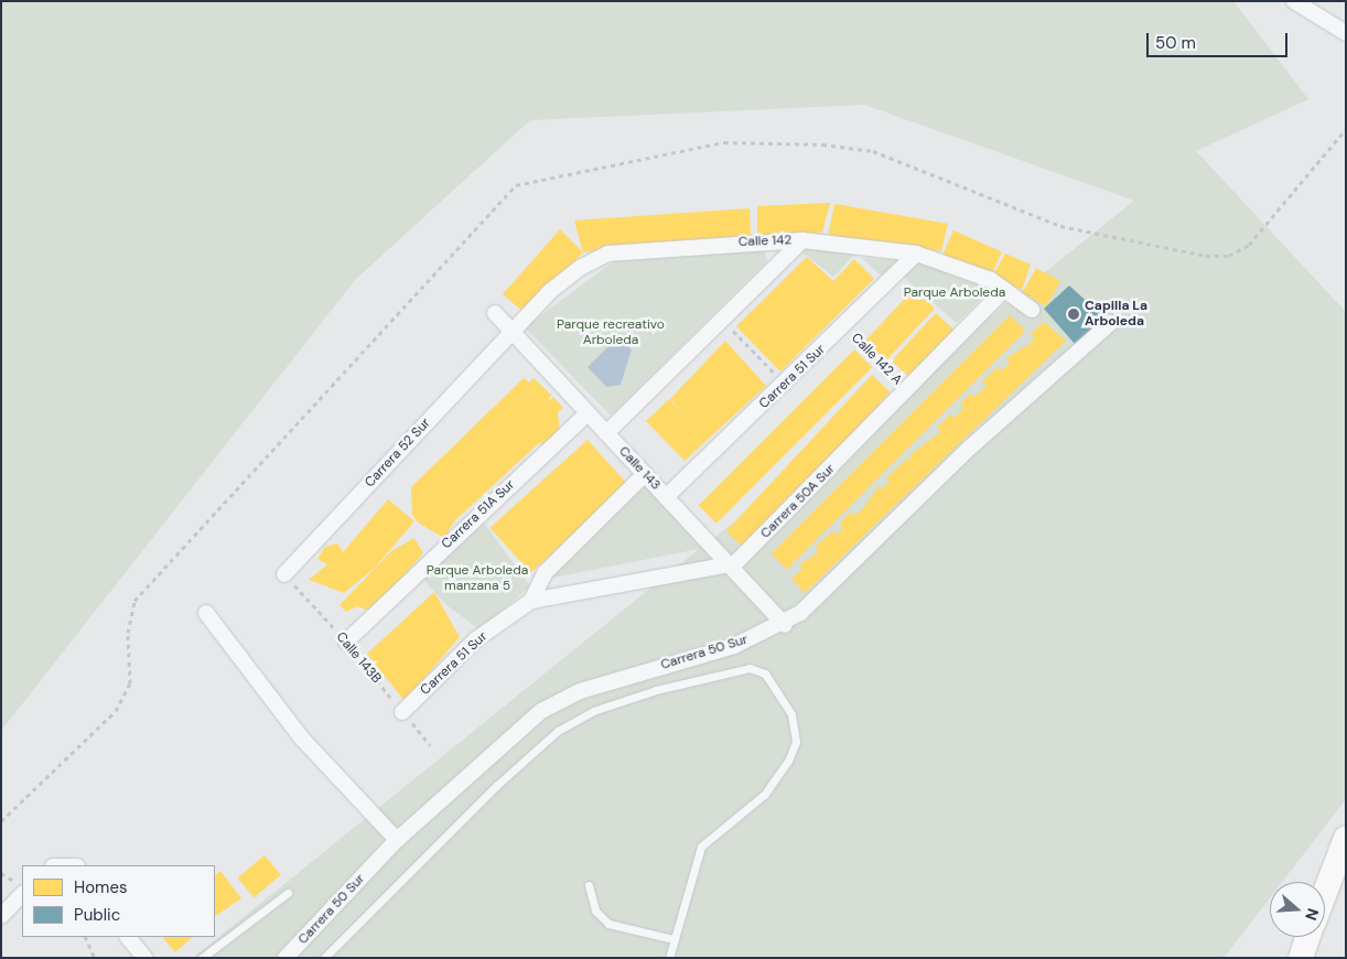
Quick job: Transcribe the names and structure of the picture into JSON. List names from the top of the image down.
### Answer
{
  "streets": {
    "street": [
      "Calle 142",
      "Carrera 51 Sur",
      "Carrera 52 Sur",
      "Calle 143",
      "Carrera 50A Sur",
      "Carrera 51A Sur",
      "Carrera 50 Sur"
    ],
    "path": ["Calle 142 A", "Calle 143B"]
  },
  "crossings": [
    ["Calle 142", "Carrera 51 Sur"],
    ["Calle 142", "Carrera 52 Sur"],
    ["Calle 142", "Calle 143"],
    ["Calle 142", "Carrera 50A Sur"],
    ["Calle 142 A", "Carrera 51 Sur"],
    ["Calle 142 A", "Carrera 50A Sur"],
    ["Carrera 51 Sur", "Calle 143"],
    ["Carrera 51 Sur", "Calle 143B"],
    ["Carrera 52 Sur", "Calle 143"],
    ["Carrera 52 Sur", "Calle 143B"],
    ["Calle 143", "Carrera 50A Sur"],
    ["Calle 143", "Carrera 51A Sur"],
    ["Calle 143", "Carrera 50 Sur"],
    ["Carrera 51A Sur", "Calle 143B"]
  ],
  "parks": ["Parque Arboleda", "Parque recreativo Arboleda", "Parque Arboleda manzana 5"],
  "places": ["Capilla La Arboleda"],
  "legend": ["Homes", "Public"],
  "scale_bar": "50 m",
  "north": "right"
}
